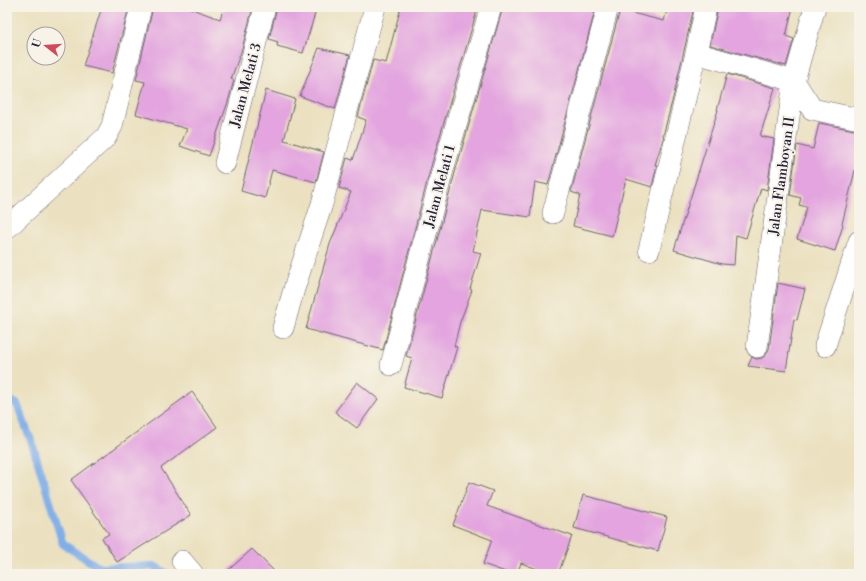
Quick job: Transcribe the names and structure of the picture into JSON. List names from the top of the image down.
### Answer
{
  "streets": {
    "street": ["Jalan Melati 3", "Jalan Flamboyan II", "Jalan Melati 1"]
  },
  "north": "left"
}
